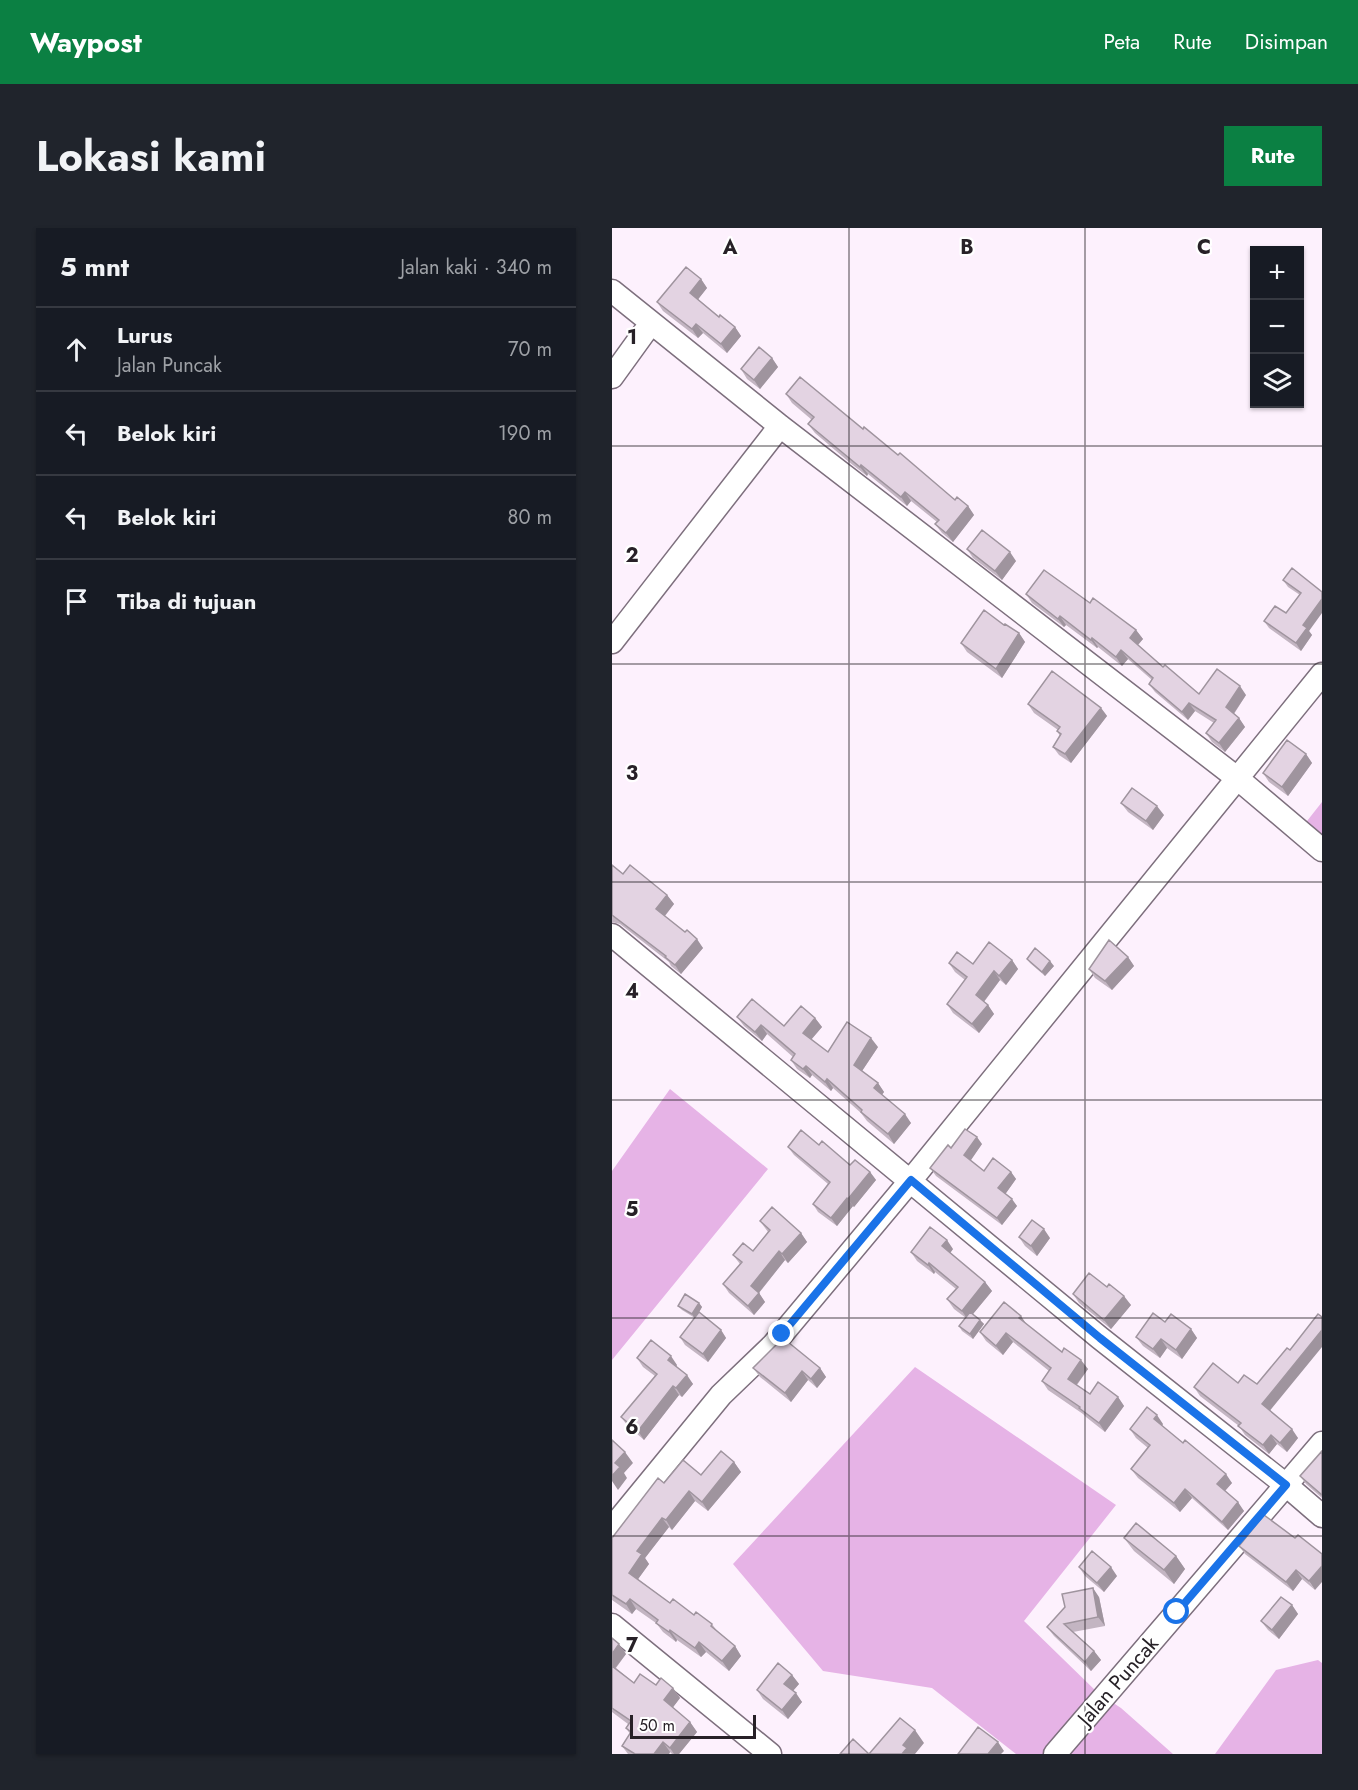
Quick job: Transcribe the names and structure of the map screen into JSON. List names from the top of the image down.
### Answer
{
  "streets": {
    "street": ["Jalan Puncak"]
  },
  "scale_bar": "50 m",
  "page": {
    "header": "Waypost",
    "nav": ["Peta", "Rute", "Disimpan"],
    "title": "Lokasi kami",
    "buttons": "Rute",
    "heading": ["5 mnt", "Jalan kaki · 340 m"],
    "map_buttons": ["+", "−"],
    "list": [
      ["Lurus", "Jalan Puncak", "70 m"],
      ["Belok kiri", "190 m"],
      ["Belok kiri", "80 m"],
      "Tiba di tujuan"
    ],
    "scale": "50 m"
  },
  "grid": {
    "columns": ["A", "B", "C"],
    "rows": [
      "1",
      "2",
      "3",
      "4",
      "5",
      "6",
      "7"
    ]
  }
}
